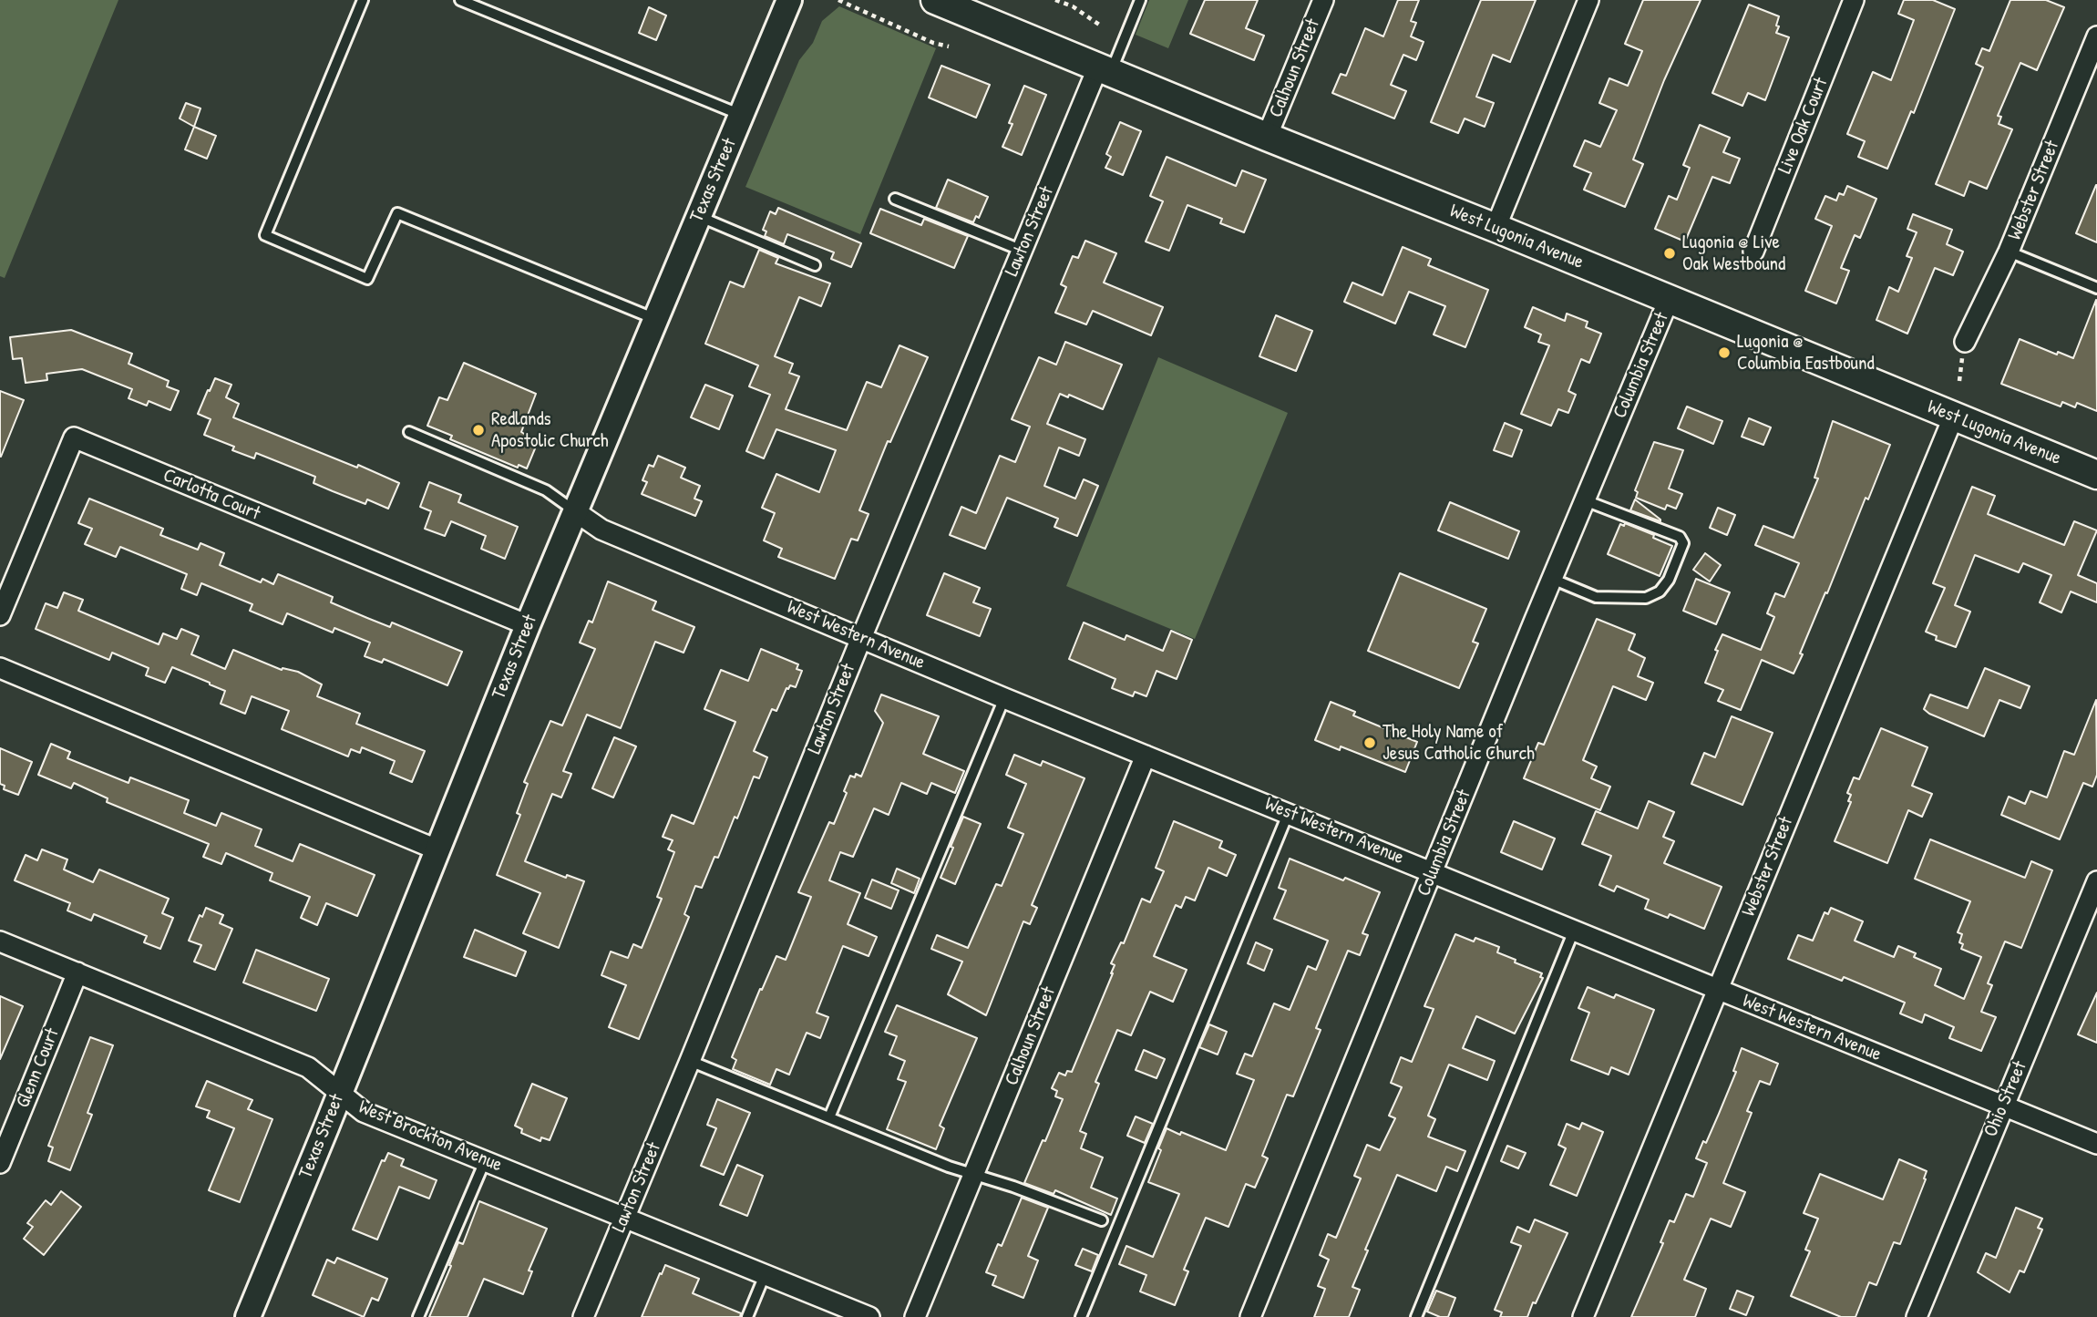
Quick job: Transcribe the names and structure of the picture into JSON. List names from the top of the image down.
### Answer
{
  "streets": {
    "main road": ["West Lugonia Avenue"],
    "street": [
      "Calhoun Street",
      "Live Oak Court",
      "Texas Street",
      "Webster Street",
      "Lawton Street",
      "Columbia Street",
      "Carlotta Court",
      "West Western Avenue",
      "Glenn Court",
      "Ohio Street",
      "West Brockton Avenue"
    ]
  },
  "crossings": [
    ["Calhoun Street", "West Lugonia Avenue"],
    ["Calhoun Street", "West Western Avenue"],
    ["Texas Street", "Carlotta Court"],
    ["Texas Street", "West Western Avenue"],
    ["Texas Street", "West Brockton Avenue"],
    ["Webster Street", "West Lugonia Avenue"],
    ["Webster Street", "West Western Avenue"],
    ["Lawton Street", "West Lugonia Avenue"],
    ["Lawton Street", "West Western Avenue"],
    ["Lawton Street", "West Brockton Avenue"],
    ["West Lugonia Avenue", "Columbia Street"],
    ["Columbia Street", "West Western Avenue"],
    ["West Western Avenue", "Ohio Street"],
    ["Glenn Court", "West Brockton Avenue"]
  ],
  "places": [
    "Lugonia @ Live Oak Westbound",
    "Lugonia @ Columbia Eastbound",
    "Redlands Apostolic Church",
    "The Holy Name of Jesus Catholic Church"
  ]
}
